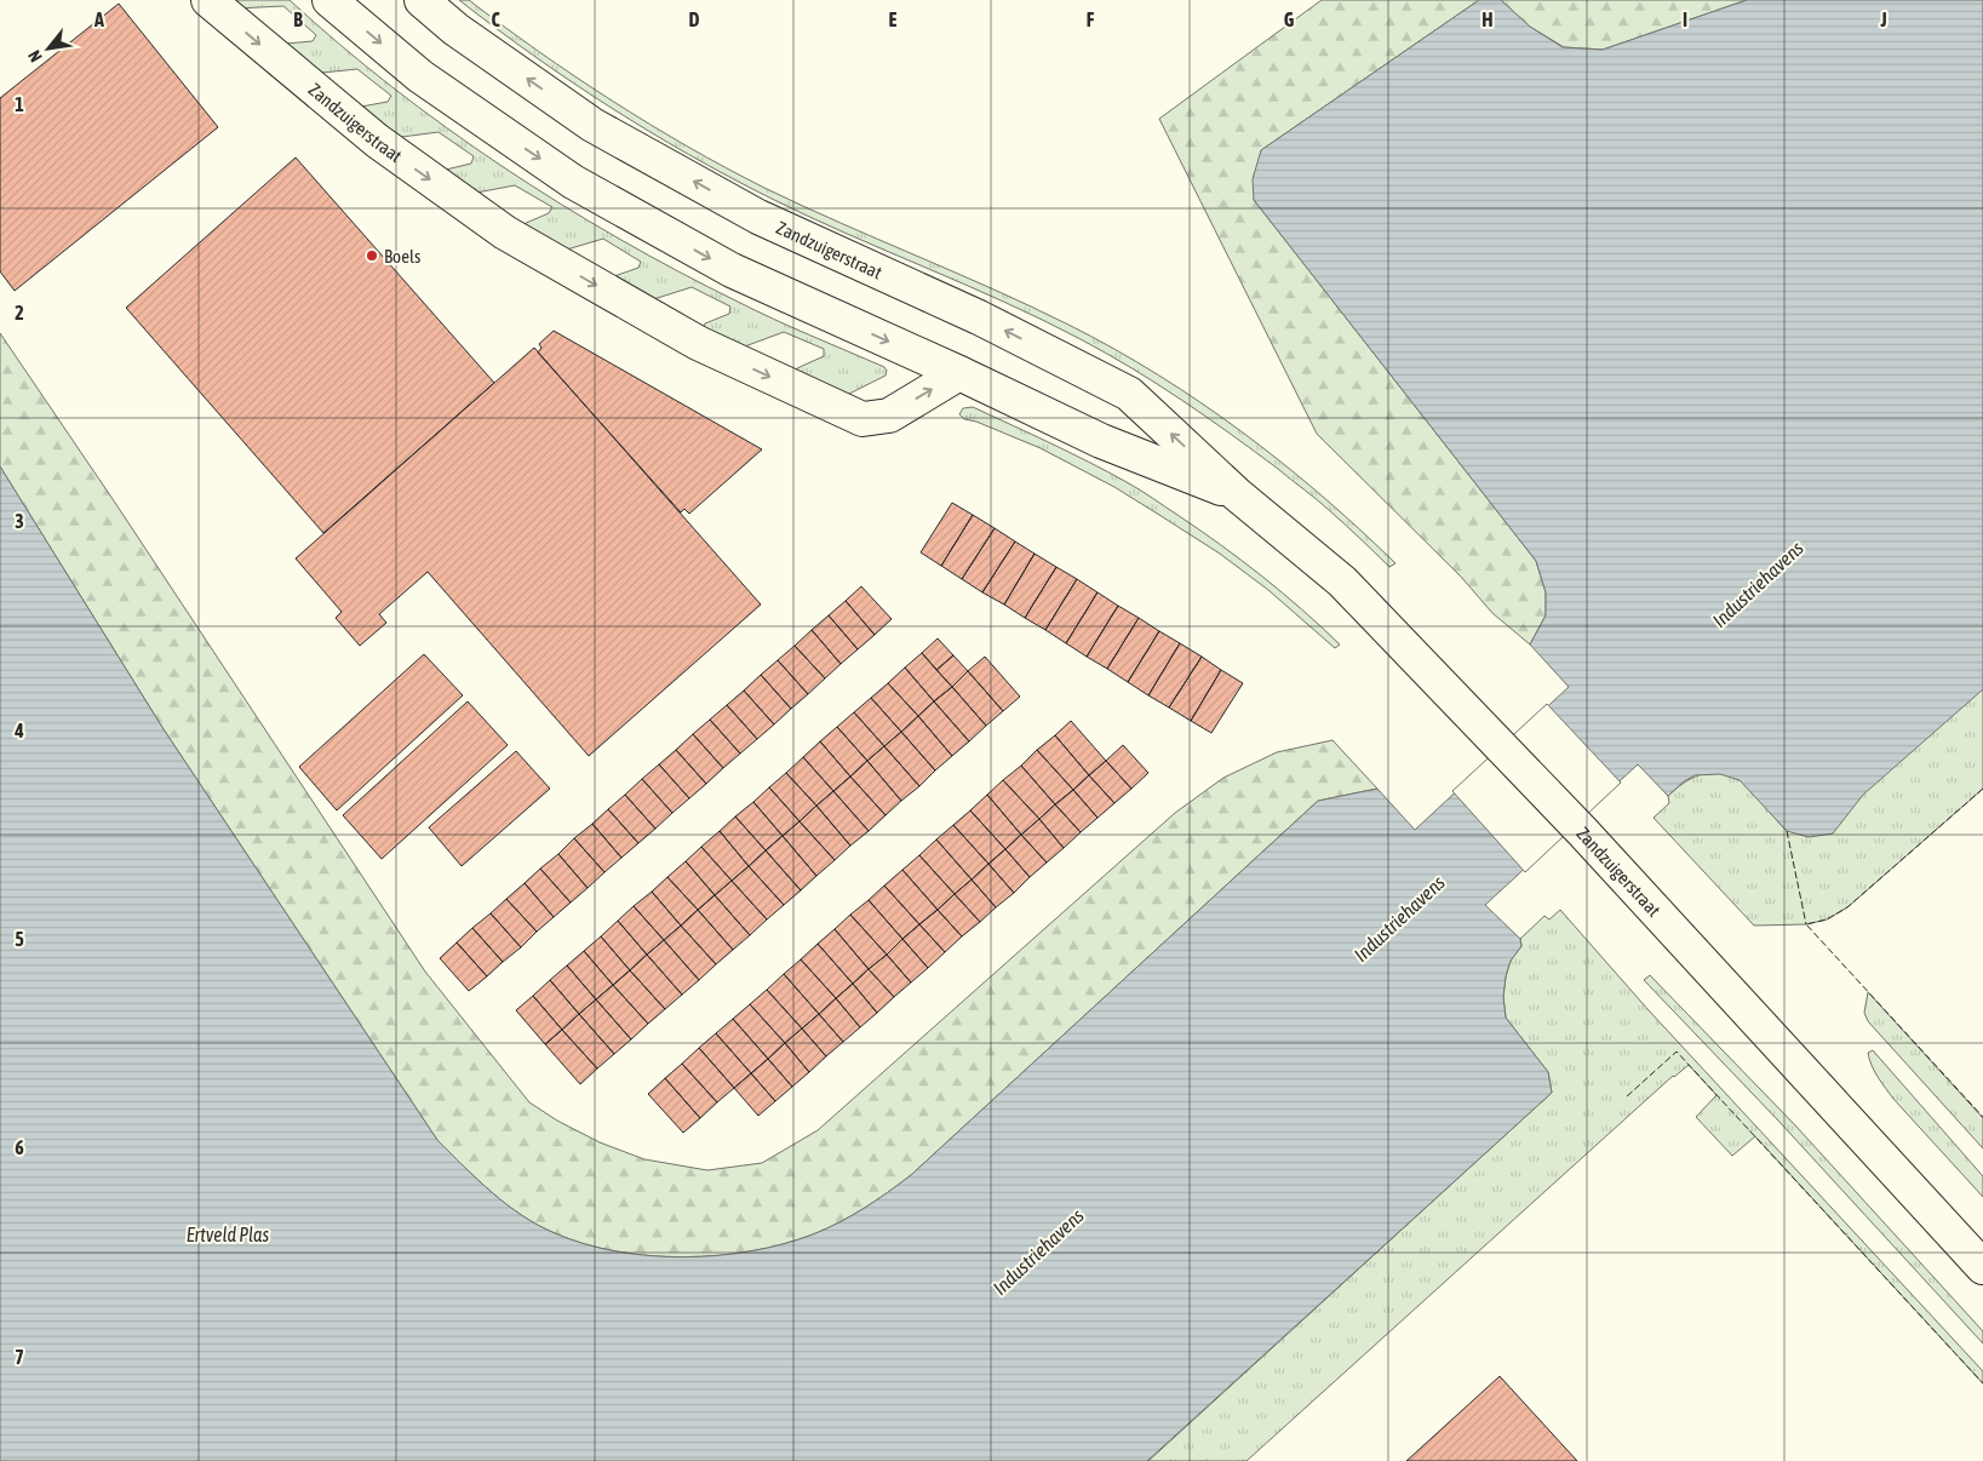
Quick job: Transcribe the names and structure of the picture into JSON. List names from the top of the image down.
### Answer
{
  "streets": {
    "main road": ["Zandzuigerstraat"]
  },
  "water": ["Industriehavens", "Ertveld Plas"],
  "places": ["Boels"],
  "north": "bottom left",
  "grid": {
    "columns": [
      "A",
      "B",
      "C",
      "D",
      "E",
      "F",
      "G",
      "H",
      "I",
      "J"
    ],
    "rows": [
      "1",
      "2",
      "3",
      "4",
      "5",
      "6",
      "7"
    ]
  }
}
